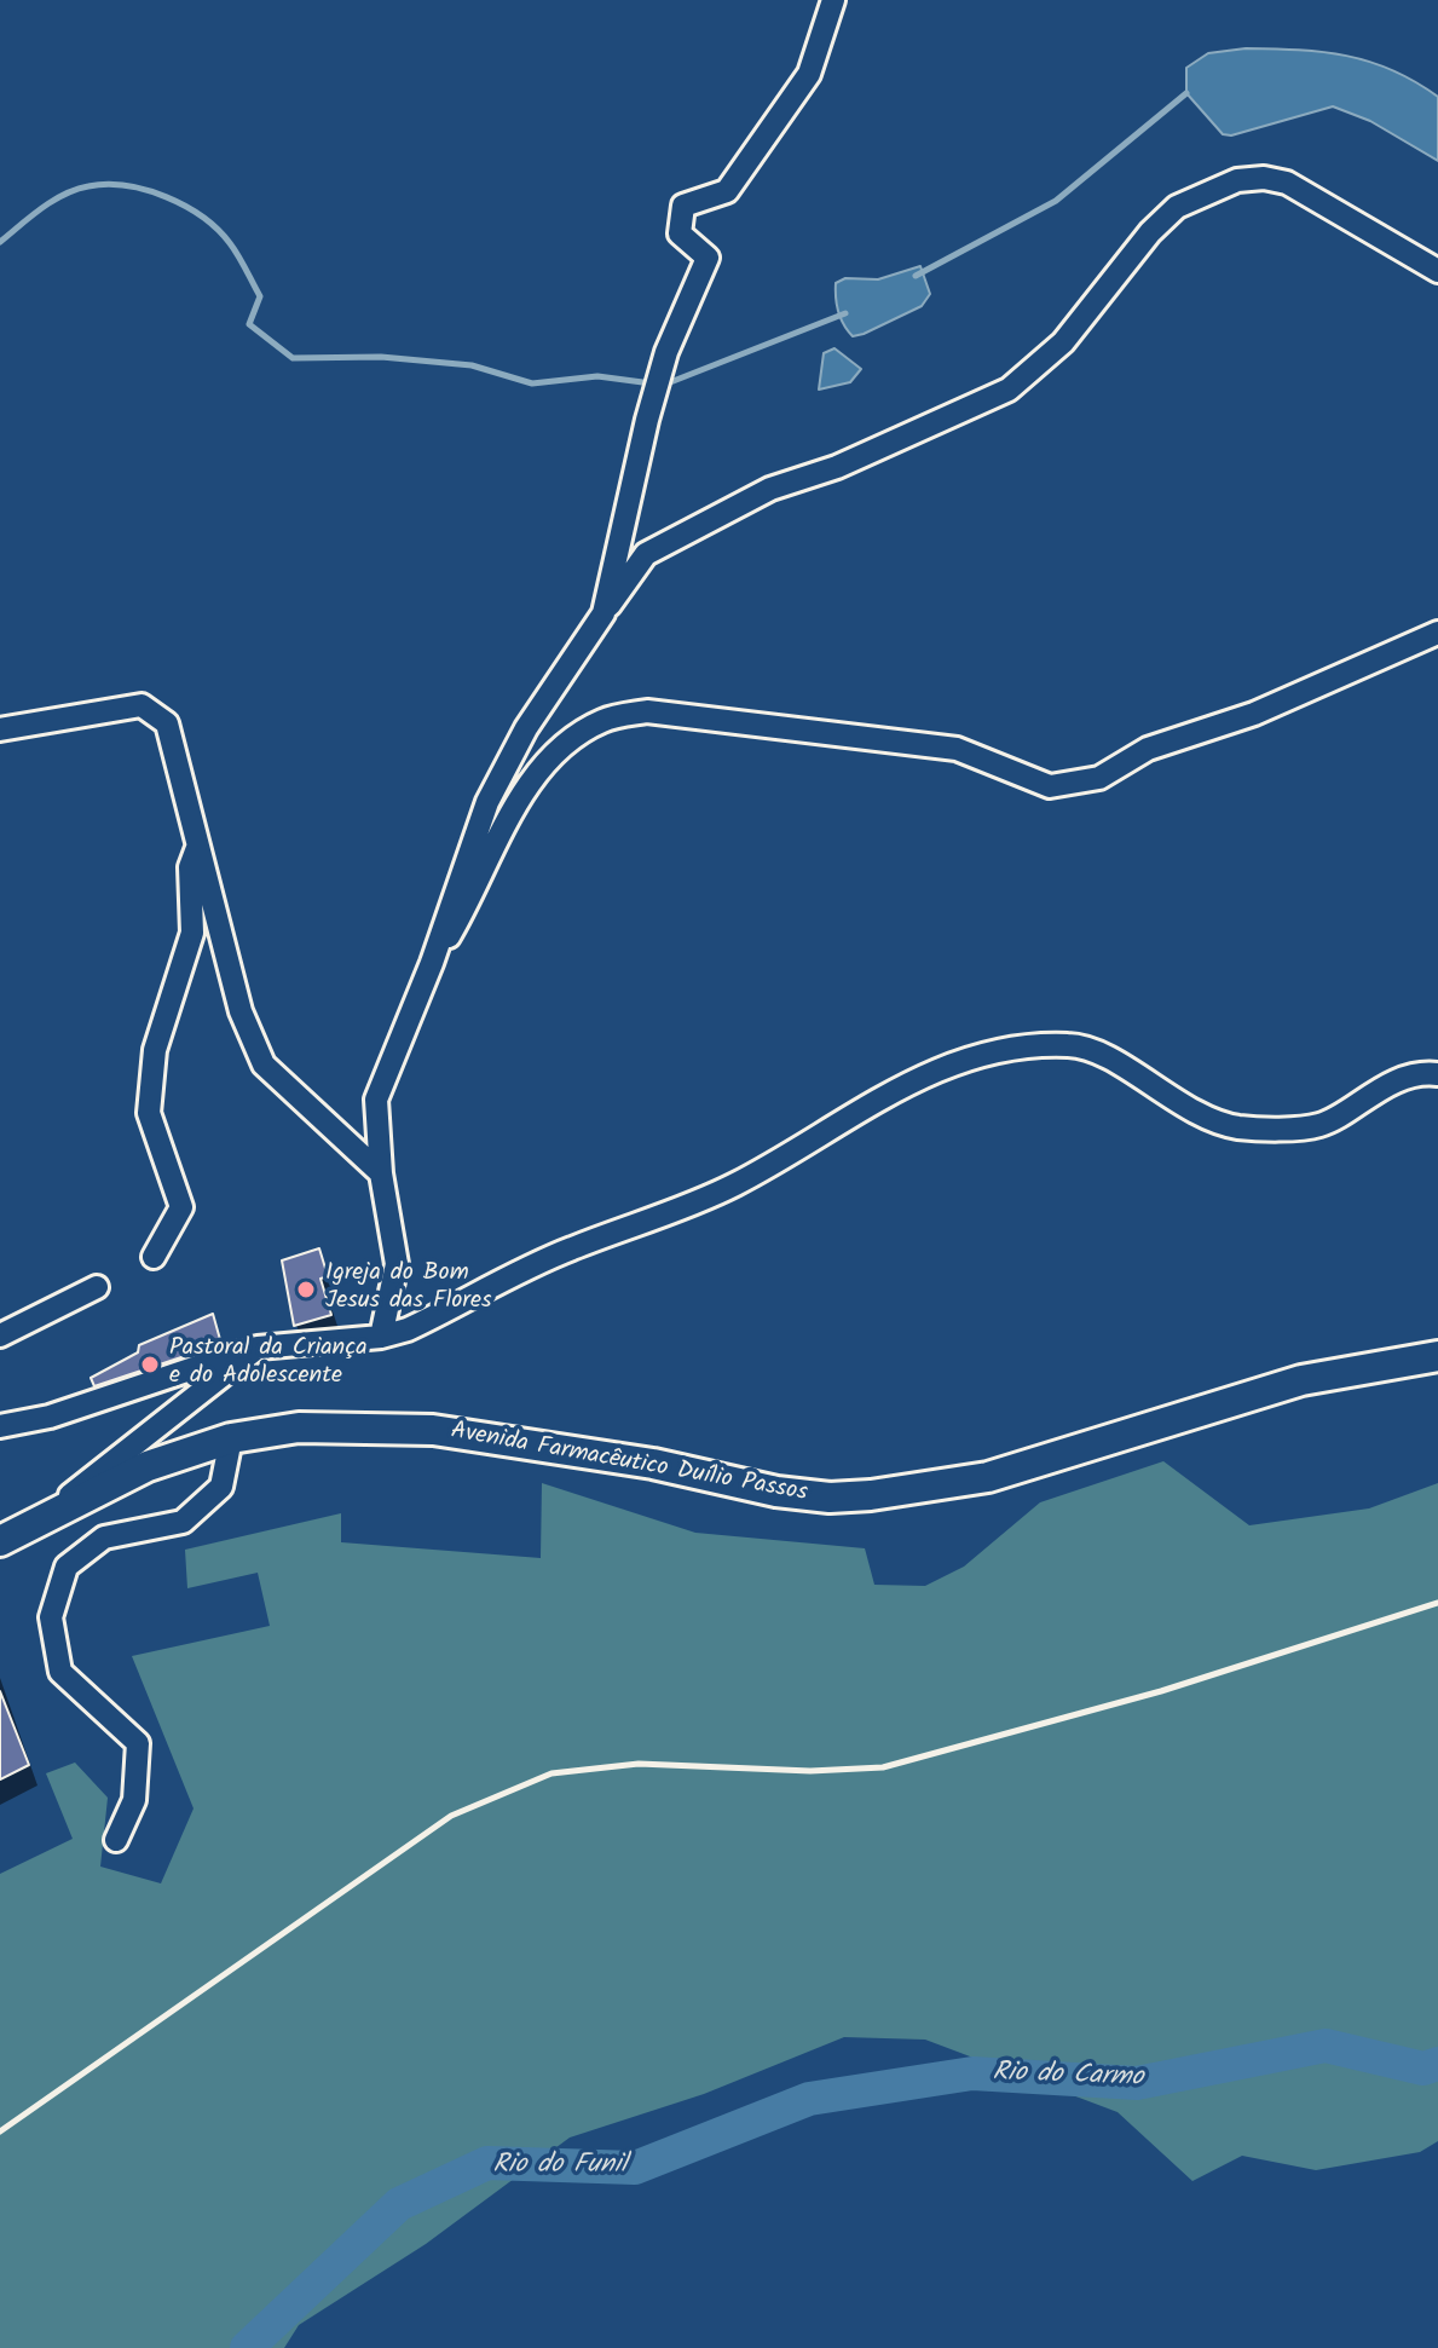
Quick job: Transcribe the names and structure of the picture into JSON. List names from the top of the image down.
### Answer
{
  "streets": {
    "main road": ["Avenida Farmacêutico Duílio Passos"]
  },
  "water": ["Rio do Carmo", "Rio do Funil"],
  "places": ["Igreja do Bom Jesus das Flores", "Pastoral da Criança e do Adolescente"]
}
